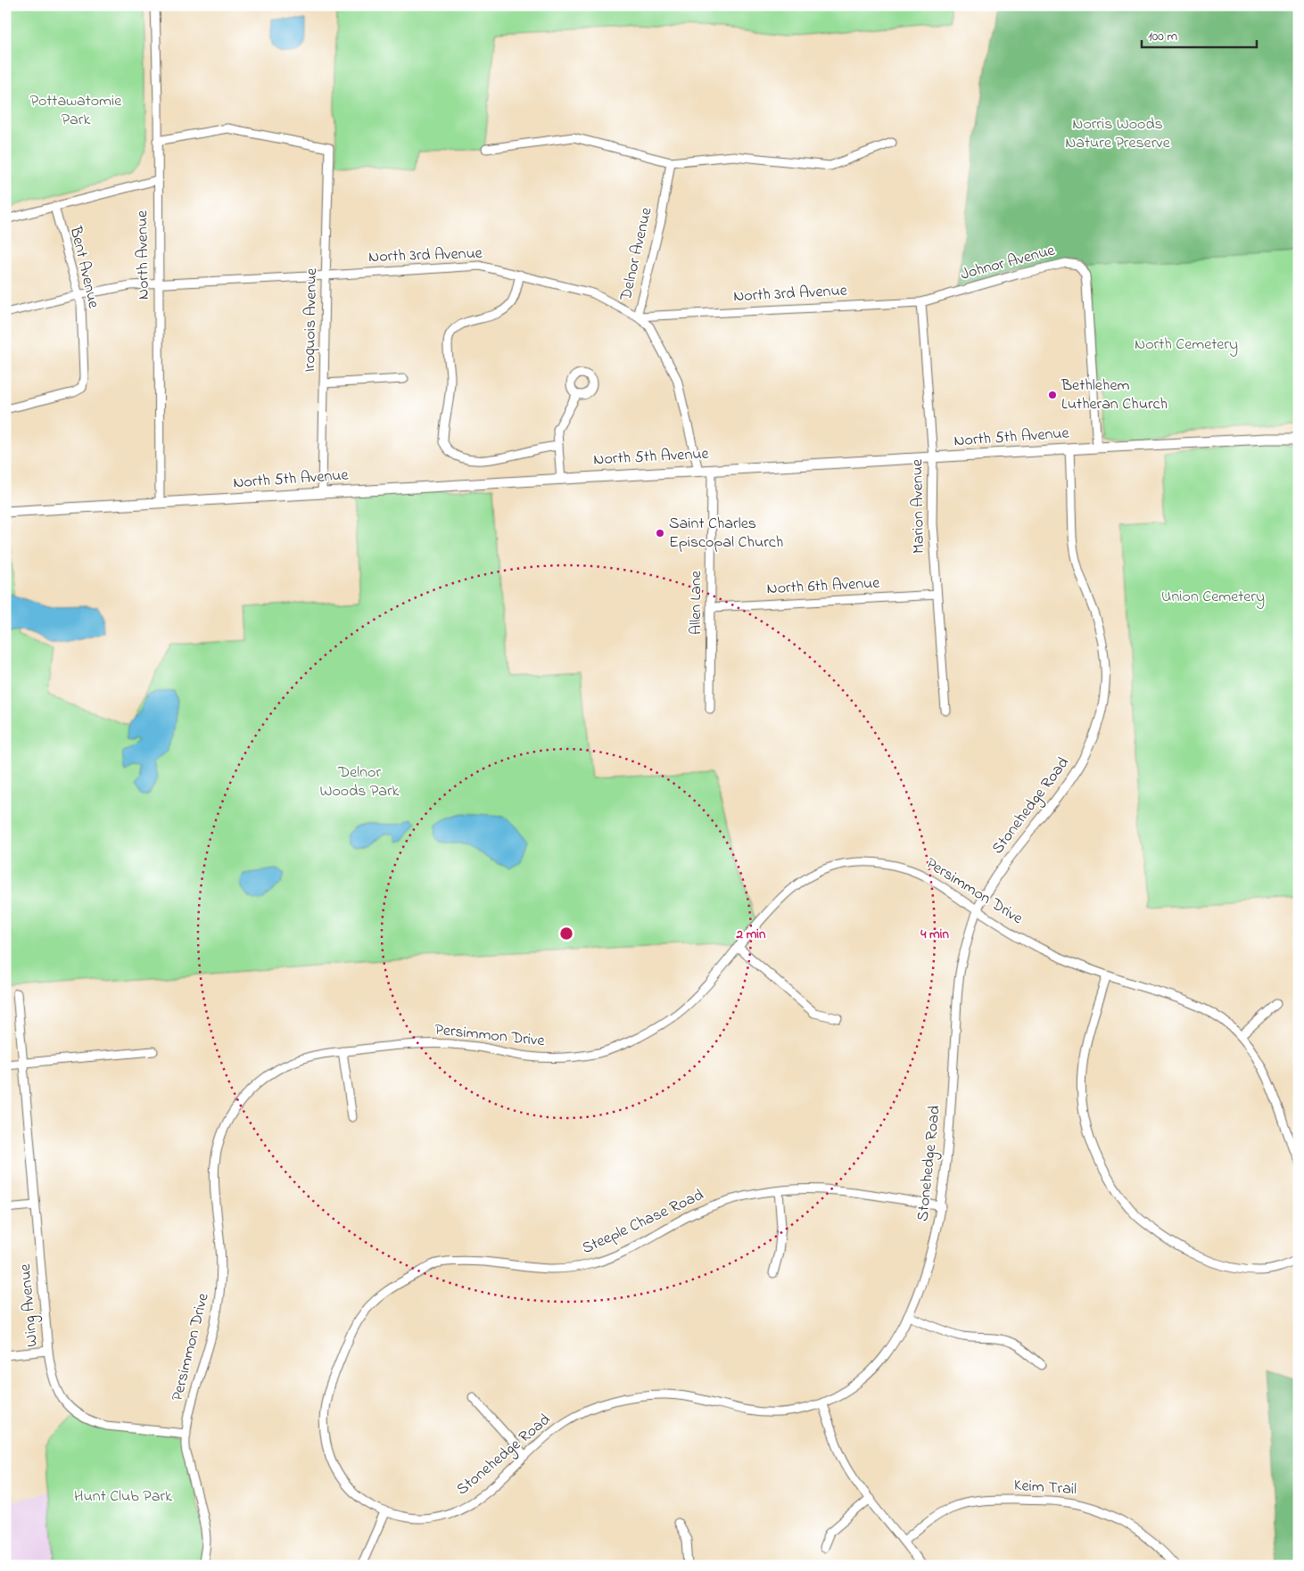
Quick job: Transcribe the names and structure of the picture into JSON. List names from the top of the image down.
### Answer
{
  "streets": {
    "main road": ["North 5th Avenue"],
    "street": [
      "Delnor Avenue",
      "North Avenue",
      "North 3rd Avenue",
      "Johnor Avenue",
      "Bent Avenue",
      "Iroquois Avenue",
      "Marion Avenue",
      "North 6th Avenue",
      "Allen Lane",
      "Stonehedge Road",
      "Persimmon Drive",
      "Steeple Chase Road",
      "Wing Avenue",
      "Keim Trail"
    ]
  },
  "crossings": [
    ["Delnor Avenue", "North 3rd Avenue"],
    ["Delnor Avenue", "North 5th Avenue"],
    ["North Avenue", "North 3rd Avenue"],
    ["North Avenue", "Iroquois Avenue"],
    ["North Avenue", "North 5th Avenue"],
    ["North 3rd Avenue", "Johnor Avenue"],
    ["North 3rd Avenue", "Bent Avenue"],
    ["North 3rd Avenue", "Iroquois Avenue"],
    ["North 3rd Avenue", "Marion Avenue"],
    ["Johnor Avenue", "North 5th Avenue"],
    ["Johnor Avenue", "Marion Avenue"],
    ["Iroquois Avenue", "North 5th Avenue"],
    ["North 5th Avenue", "Marion Avenue"],
    ["North 5th Avenue", "Allen Lane"],
    ["North 5th Avenue", "Stonehedge Road"],
    ["Marion Avenue", "North 6th Avenue"],
    ["North 6th Avenue", "Allen Lane"],
    ["Stonehedge Road", "Persimmon Drive"],
    ["Stonehedge Road", "Steeple Chase Road"],
    ["Persimmon Drive", "Wing Avenue"]
  ],
  "parks": [
    "Pottawatomie Park",
    "Norris Woods Nature Preserve",
    "North Cemetery",
    "Union Cemetery",
    "Delnor Woods Park",
    "Hunt Club Park"
  ],
  "places": ["Bethlehem Lutheran Church", "Saint Charles Episcopal Church"],
  "scale_bar": "100 m",
  "rings": ["2 min", "4 min"]
}
